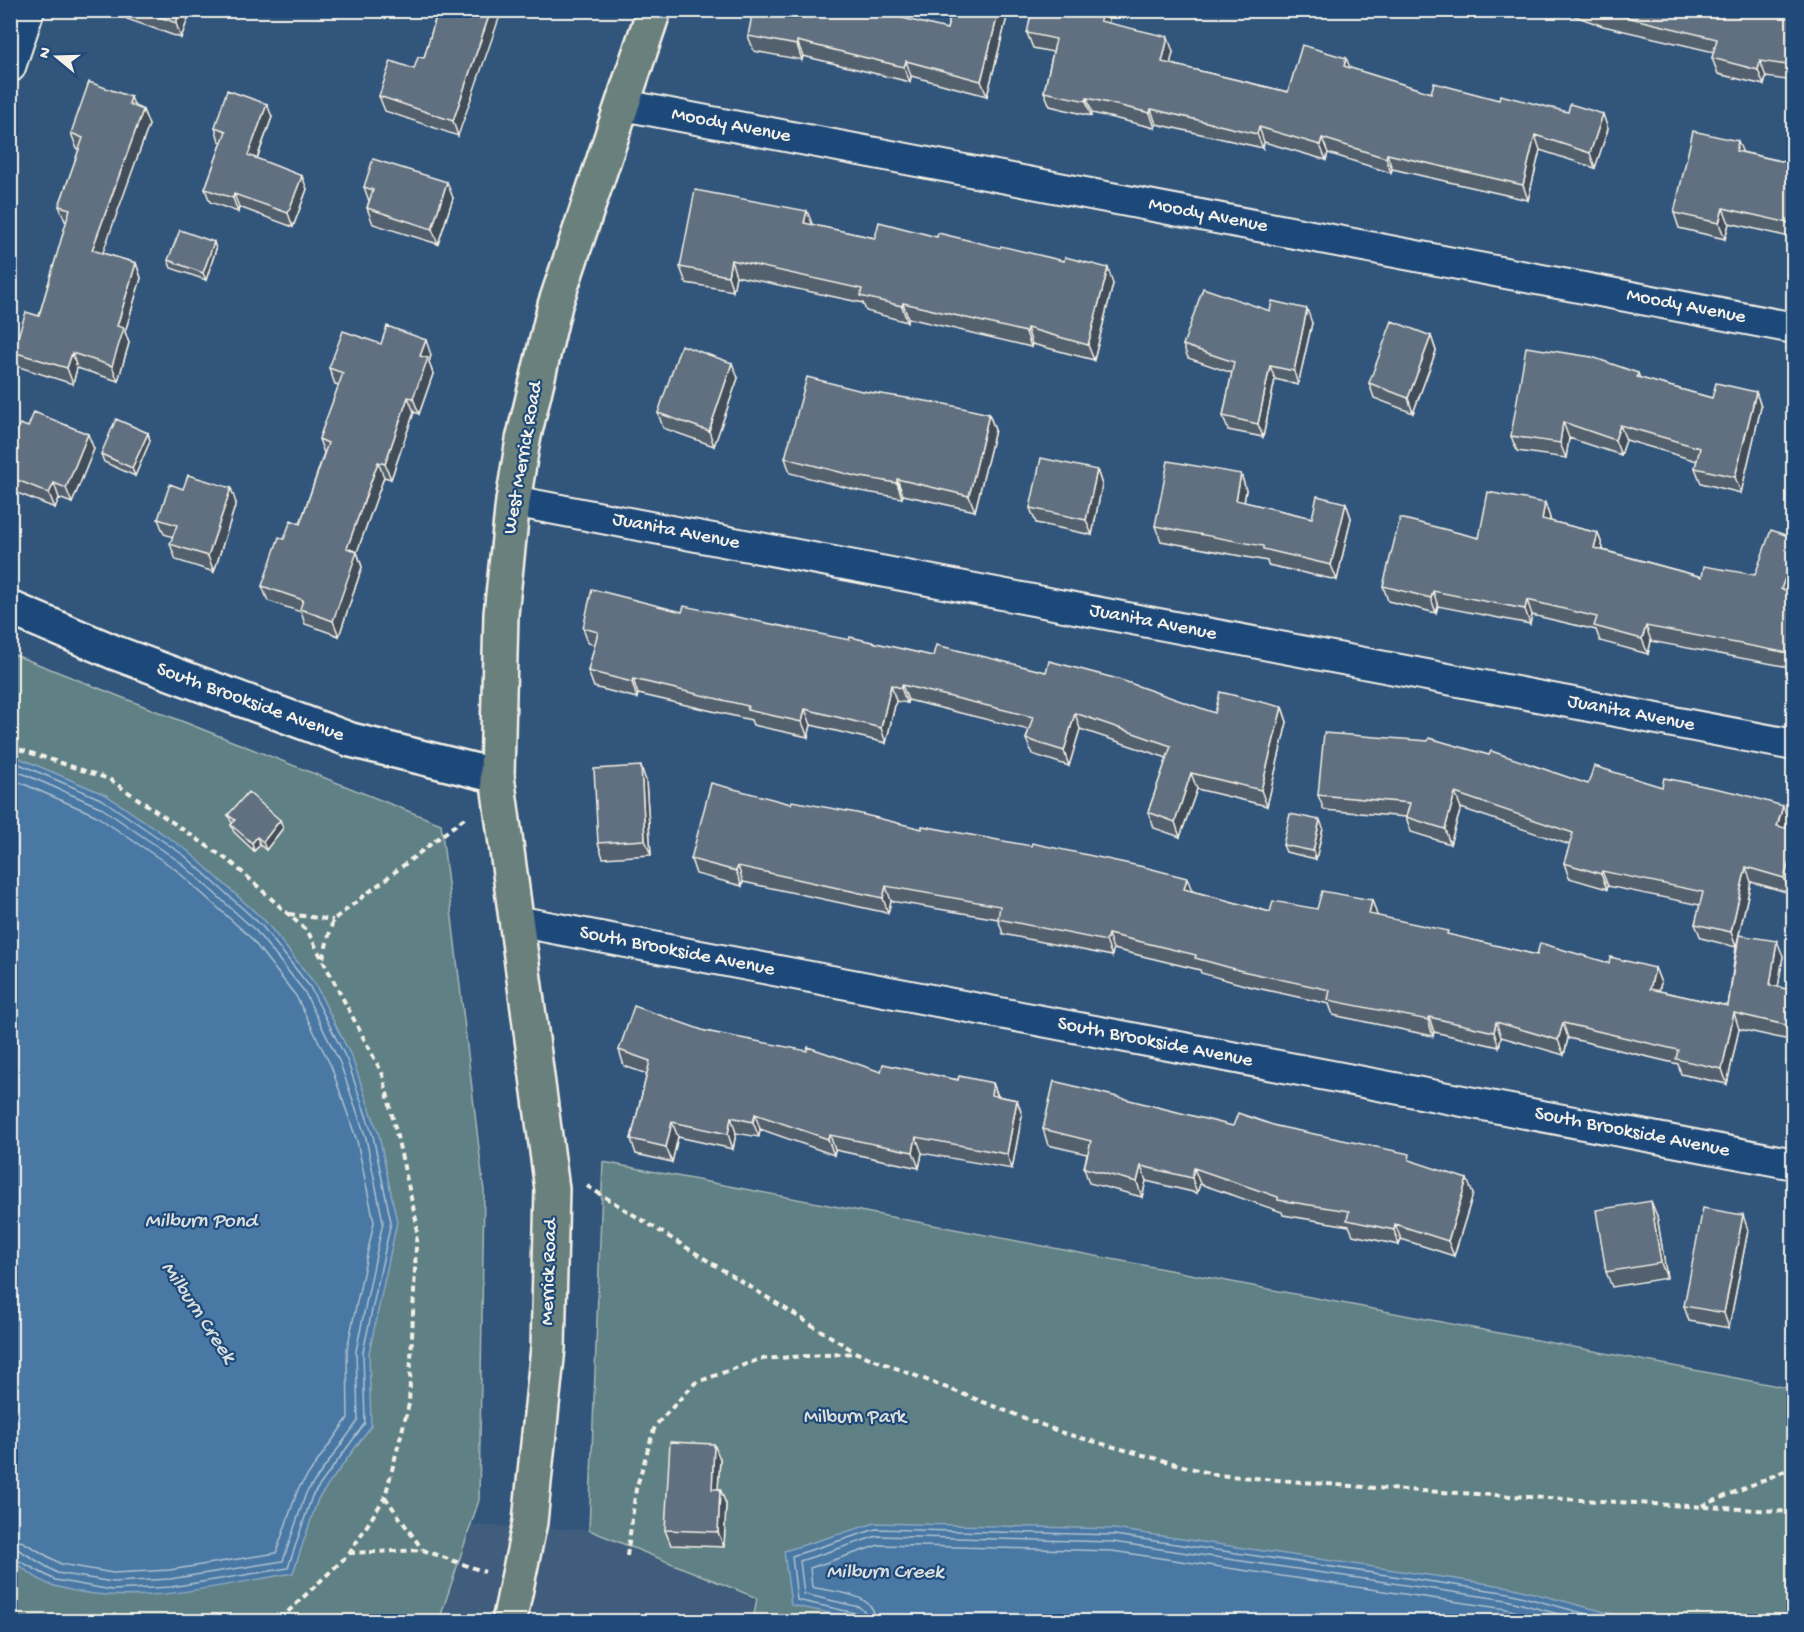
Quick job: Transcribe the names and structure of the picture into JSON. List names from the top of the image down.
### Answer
{
  "streets": {
    "main road": ["West Merrick Road", "South Brookside Avenue", "Merrick Road"],
    "street": ["Moody Avenue", "Juanita Avenue"]
  },
  "crossings": [
    ["Moody Avenue", "West Merrick Road"],
    ["West Merrick Road", "Juanita Avenue"],
    ["West Merrick Road", "South Brookside Avenue"],
    ["West Merrick Road", "Merrick Road"],
    ["South Brookside Avenue", "Merrick Road"]
  ],
  "water": ["Milburn Pond", "Milburn Creek"],
  "parks": ["Milburn Park"],
  "north": "left"
}
